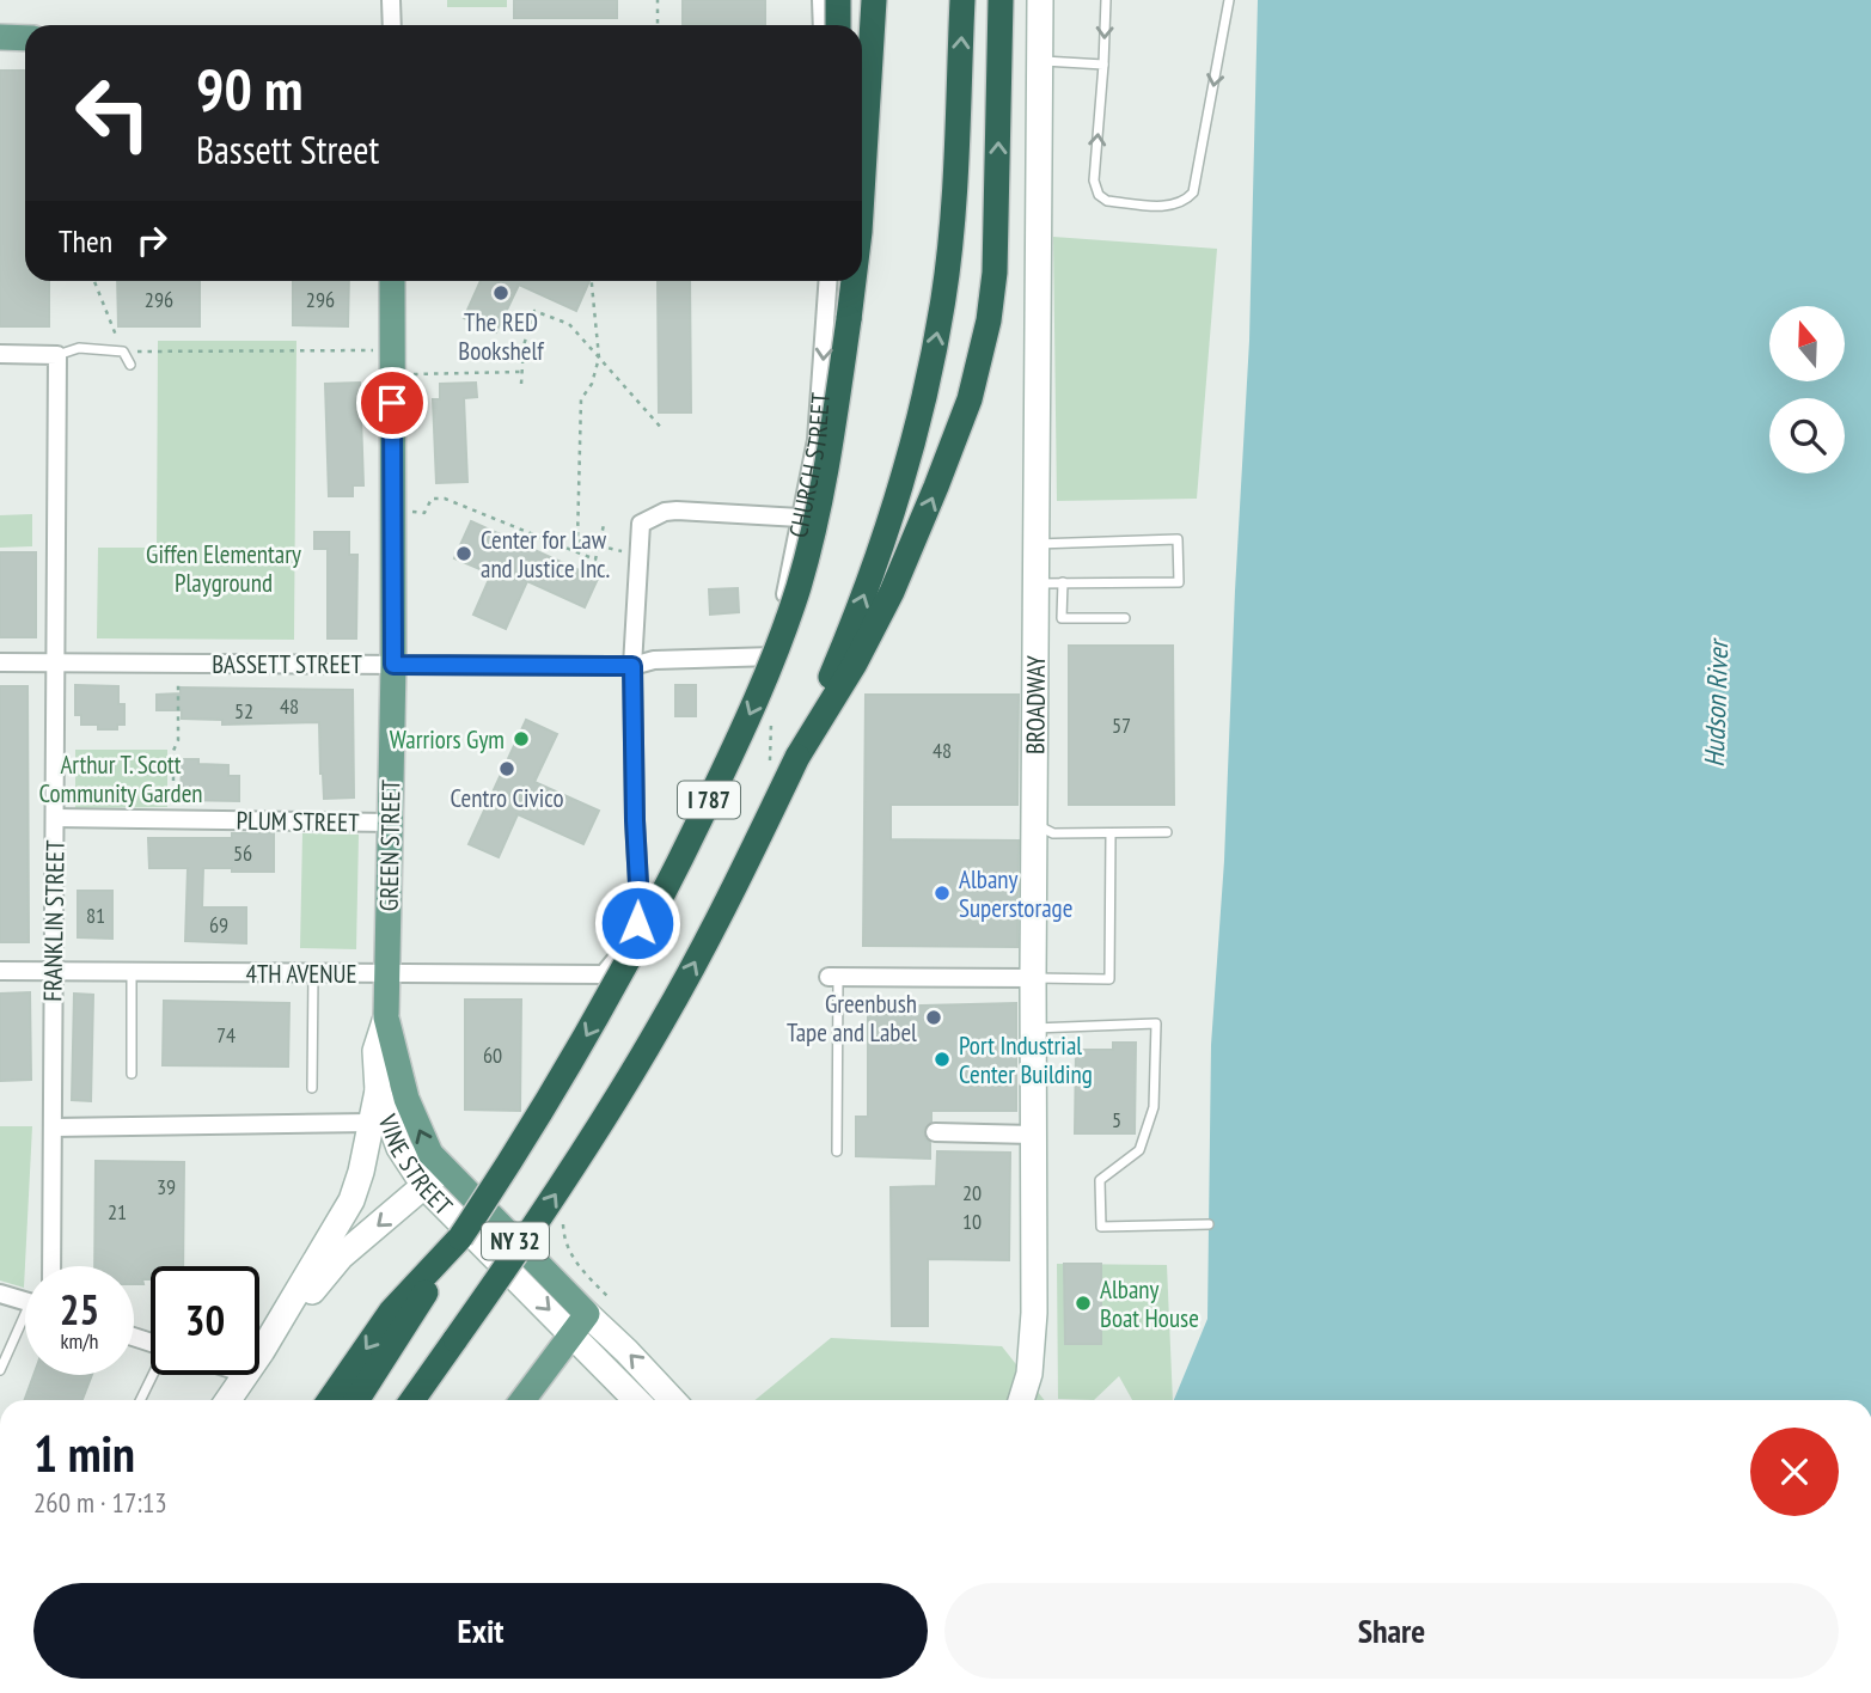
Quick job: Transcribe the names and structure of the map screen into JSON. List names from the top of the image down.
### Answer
{
  "streets": {
    "highway": ["I 787"],
    "main road": ["GREEN STREET", "VINE STREET", "NY 32"],
    "street": [
      "CHURCH STREET",
      "BASSETT STREET",
      "BROADWAY",
      "PLUM STREET",
      "FRANKLIN STREET",
      "4TH AVENUE"
    ]
  },
  "crossings": [
    ["CHURCH STREET", "BASSETT STREET"],
    ["BASSETT STREET", "GREEN STREET"],
    ["BASSETT STREET", "FRANKLIN STREET"],
    ["BASSETT STREET", "4TH AVENUE"],
    ["PLUM STREET", "GREEN STREET"],
    ["PLUM STREET", "FRANKLIN STREET"],
    ["GREEN STREET", "4TH AVENUE"],
    ["GREEN STREET", "VINE STREET"],
    ["FRANKLIN STREET", "4TH AVENUE"],
    ["FRANKLIN STREET", "VINE STREET"]
  ],
  "one_way": ["CHURCH STREET"],
  "water": ["Hudson River"],
  "parks": ["Giffen Elementary Playground", "Arthur T. Scott Community Garden"],
  "places": [
    "The RED Bookshelf",
    "Center for Law and Justice Inc.",
    "Warriors Gym",
    "Centro Civico",
    "Albany Superstorage",
    "Greenbush Tape and Label",
    "Port Industrial Center Building",
    "Albany Boat House"
  ],
  "house_numbers": [
    "296",
    "296",
    "48",
    "52",
    "57",
    "48",
    "56",
    "81",
    "69",
    "74",
    "60",
    "5",
    "39",
    "20",
    "21",
    "10"
  ],
  "north": "top",
  "page": {
    "turn": ["90 m", "Bassett Street"],
    "then": "Then",
    "speed": "25 km/h",
    "limit": "30",
    "heading": ["1 min", "260 m · 17:13"],
    "buttons": ["Exit", "Share"]
  }
}
